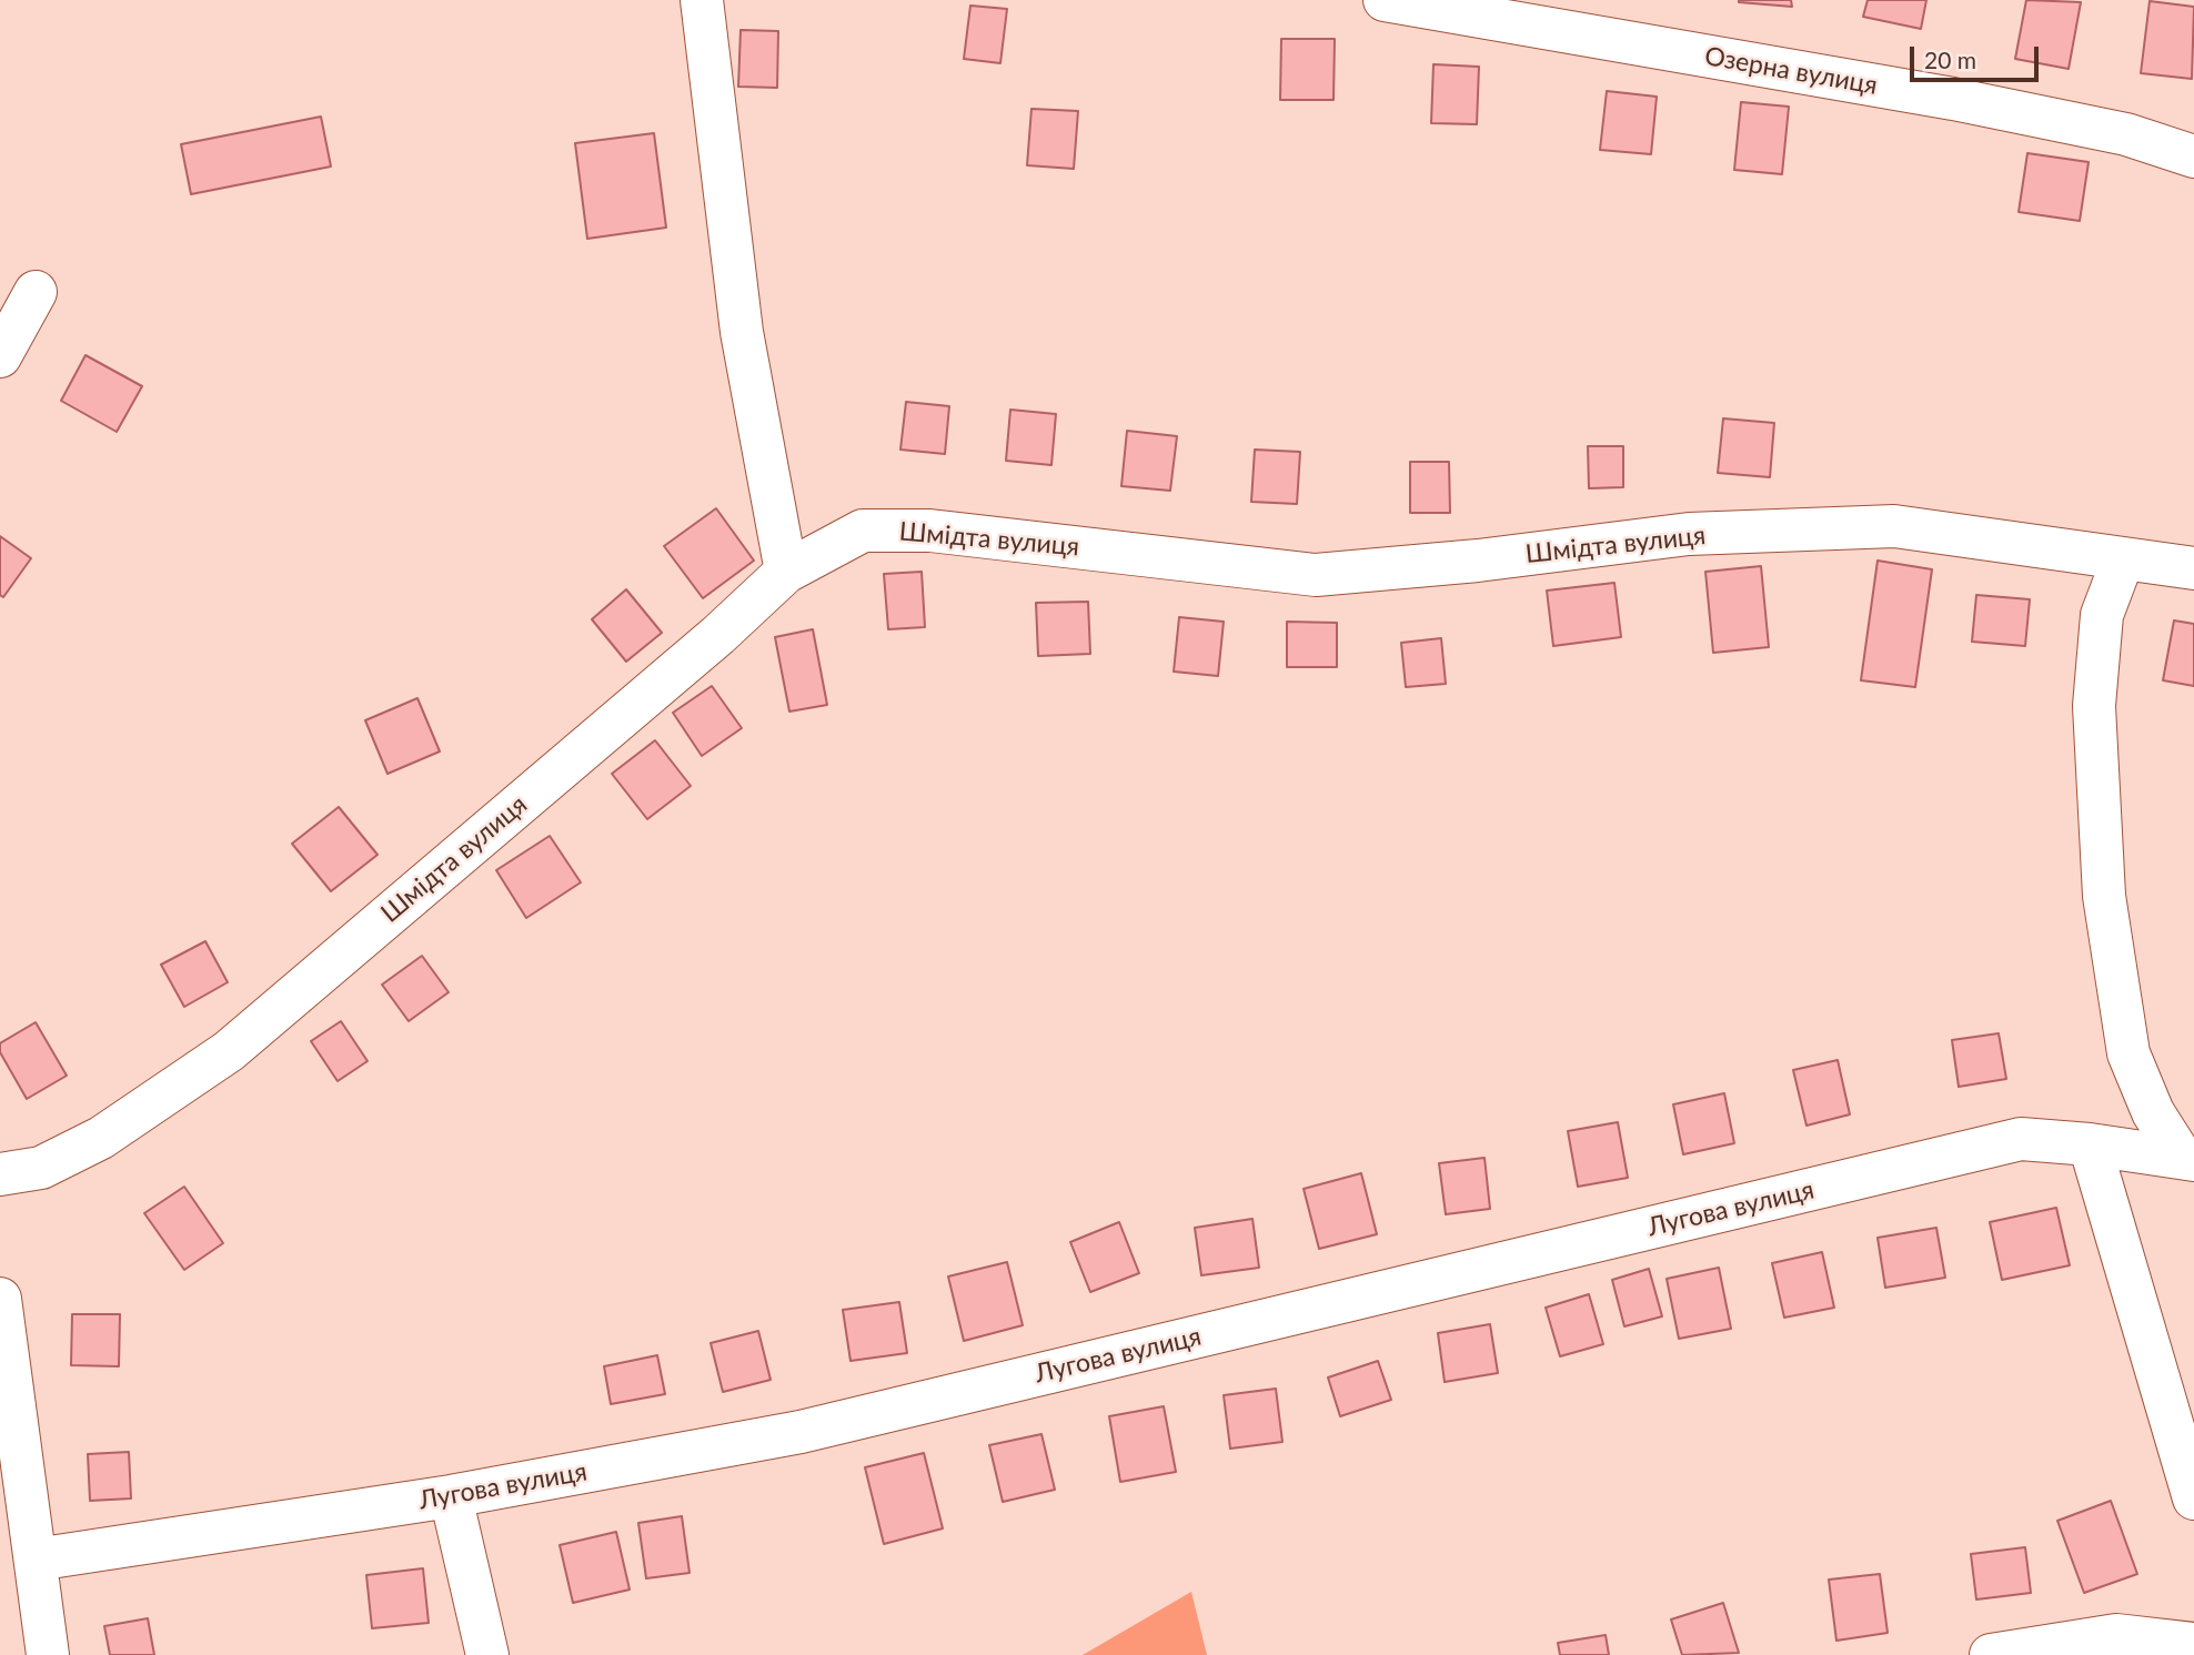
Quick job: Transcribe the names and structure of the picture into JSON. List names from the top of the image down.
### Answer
{
  "streets": {
    "street": ["Озерна вулиця", "Шмідта вулиця", "Лугова вулиця"]
  },
  "scale_bar": "20 m"
}
